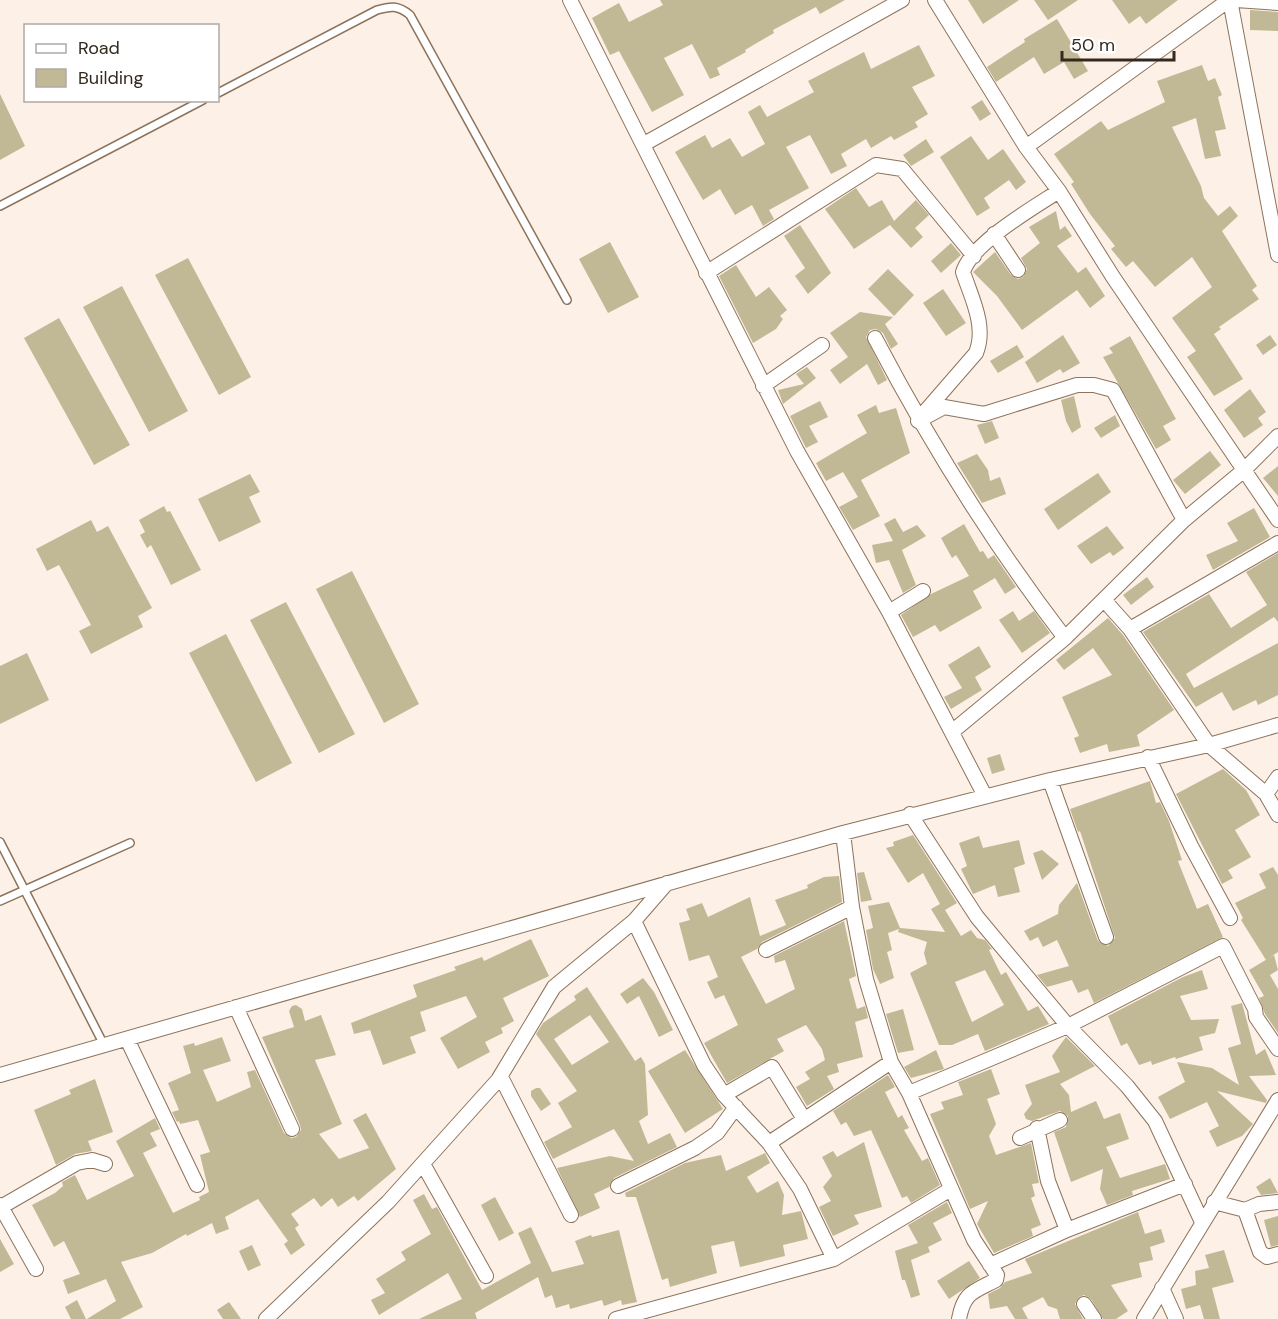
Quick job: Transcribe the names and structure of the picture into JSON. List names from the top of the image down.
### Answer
{
  "legend": ["Road", "Building"],
  "scale_bar": "50 m"
}
